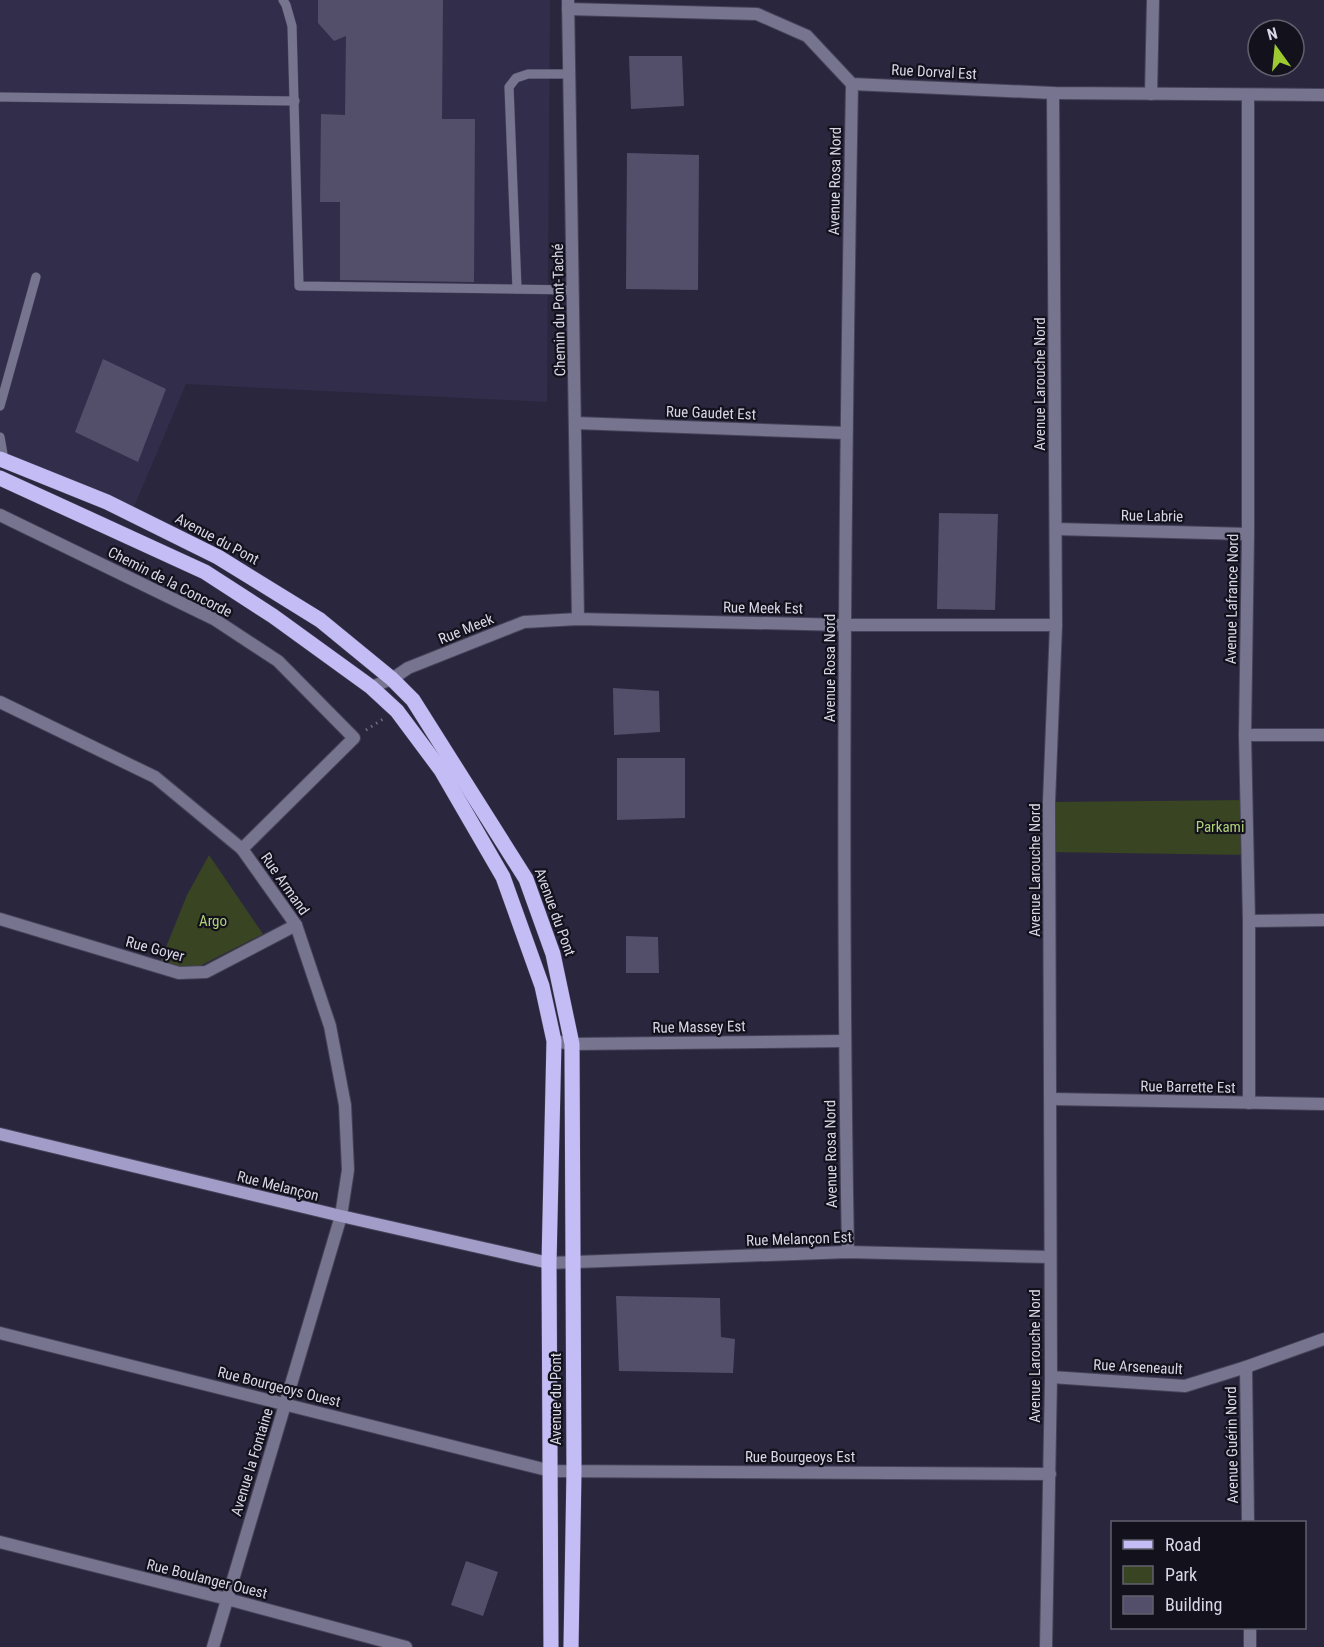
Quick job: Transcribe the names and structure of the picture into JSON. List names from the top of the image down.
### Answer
{
  "streets": {
    "main road": ["Avenue du Pont"],
    "street": [
      "Rue Dorval Est",
      "Avenue Rosa Nord",
      "Chemin du Pont-Taché",
      "Avenue Larouche Nord",
      "Rue Gaudet Est",
      "Rue Labrie",
      "Chemin de la Concorde",
      "Avenue Lafrance Nord",
      "Rue Meek Est",
      "Rue Meek",
      "Rue Armand",
      "Rue Goyer",
      "Rue Massey Est",
      "Rue Barrette Est",
      "Rue Melançon",
      "Rue Melançon Est",
      "Rue Arseneault",
      "Rue Bourgeoys Ouest",
      "Avenue Guérin Nord",
      "Rue Bourgeoys Est",
      "Avenue la Fontaine",
      "Rue Boulanger Ouest"
    ]
  },
  "crossings": [
    ["Rue Dorval Est", "Avenue Rosa Nord"],
    ["Rue Dorval Est", "Avenue Larouche Nord"],
    ["Rue Dorval Est", "Avenue Lafrance Nord"],
    ["Avenue Rosa Nord", "Rue Gaudet Est"],
    ["Avenue Rosa Nord", "Rue Meek Est"],
    ["Avenue Rosa Nord", "Rue Massey Est"],
    ["Avenue Rosa Nord", "Rue Melançon Est"],
    ["Chemin du Pont-Taché", "Rue Gaudet Est"],
    ["Chemin du Pont-Taché", "Rue Meek Est"],
    ["Chemin du Pont-Taché", "Rue Meek"],
    ["Avenue Larouche Nord", "Rue Labrie"],
    ["Avenue Larouche Nord", "Rue Meek Est"],
    ["Avenue Larouche Nord", "Rue Barrette Est"],
    ["Avenue Larouche Nord", "Rue Melançon Est"],
    ["Avenue Larouche Nord", "Rue Arseneault"],
    ["Avenue Larouche Nord", "Rue Bourgeoys Est"],
    ["Rue Labrie", "Avenue Lafrance Nord"],
    ["Avenue du Pont", "Rue Meek"],
    ["Avenue du Pont", "Rue Massey Est"],
    ["Avenue du Pont", "Rue Melançon"],
    ["Avenue du Pont", "Rue Melançon Est"],
    ["Avenue du Pont", "Rue Bourgeoys Ouest"],
    ["Avenue du Pont", "Rue Bourgeoys Est"],
    ["Avenue Lafrance Nord", "Rue Barrette Est"],
    ["Rue Meek Est", "Rue Meek"],
    ["Rue Armand", "Rue Goyer"],
    ["Rue Armand", "Rue Melançon"],
    ["Rue Armand", "Avenue la Fontaine"],
    ["Rue Melançon", "Rue Melançon Est"],
    ["Rue Melançon", "Avenue la Fontaine"],
    ["Rue Arseneault", "Avenue Guérin Nord"],
    ["Rue Bourgeoys Ouest", "Rue Bourgeoys Est"],
    ["Rue Bourgeoys Ouest", "Avenue la Fontaine"],
    ["Avenue la Fontaine", "Rue Boulanger Ouest"]
  ],
  "parks": ["Parkami", "Argo"],
  "legend": ["Road", "Park", "Building"],
  "north": "top"
}
